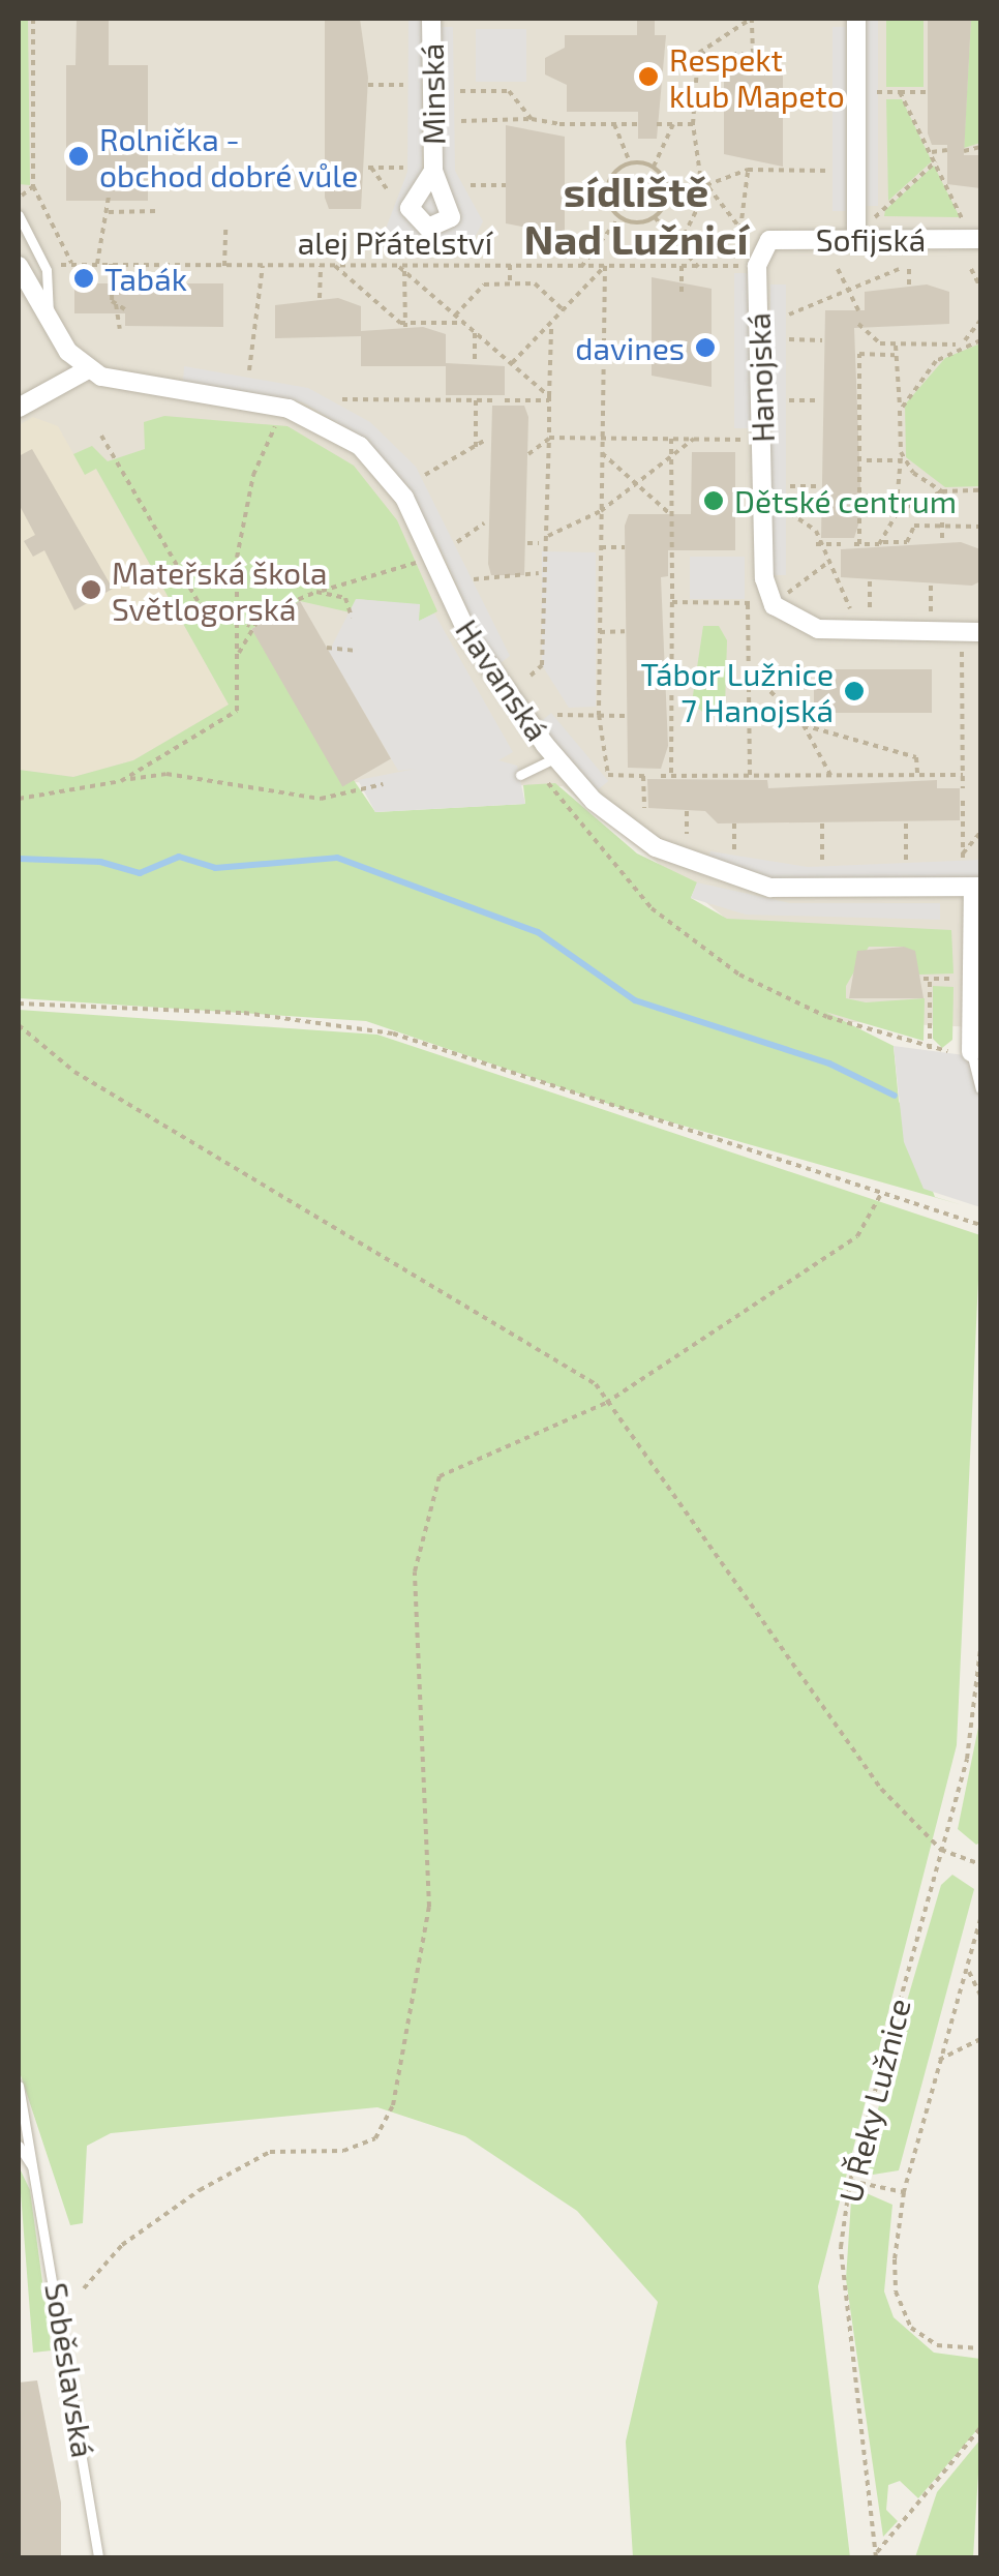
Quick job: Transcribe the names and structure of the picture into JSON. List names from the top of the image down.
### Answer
{
  "streets": {
    "street": [
      "Minská",
      "Sofijská",
      "Hanojská",
      "Havanská"
    ],
    "lane": ["Soběslavská"],
    "path": ["alej Přátelství", "U Řeky Lužnice"]
  },
  "crossings": [
    ["Sofijská", "Hanojská"]
  ],
  "districts": ["sídliště Nad Lužnicí"],
  "places": [
    "Respekt klub Mapeto",
    "Rolnička - obchod dobré vůle",
    "Tabák",
    "davines",
    "Dětské centrum",
    "Mateřská škola Světlogorská",
    "Tábor Lužnice 7 Hanojská"
  ]
}
